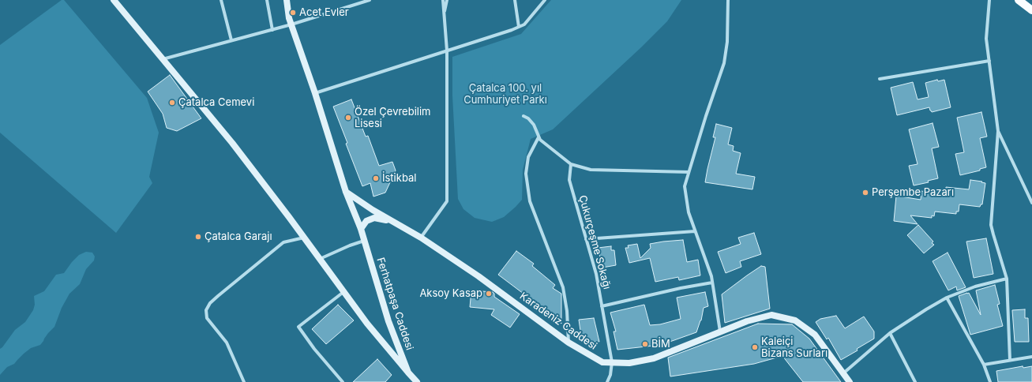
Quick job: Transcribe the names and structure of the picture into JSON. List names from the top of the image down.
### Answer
{
  "streets": {
    "street": ["Çukurçeşme Sokağı", "Ferhatpaşa Caddesi", "Karadeniz Caddesi"]
  },
  "crossings": [
    ["Çukurçeşme Sokağı", "Karadeniz Caddesi"],
    ["Ferhatpaşa Caddesi", "Karadeniz Caddesi"]
  ],
  "parks": ["Çatalca 100. yıl Cumhuriyet Parkı"],
  "places": [
    "Acet Evler",
    "Çatalca Cemevi",
    "Özel Çevrebilim Lisesi",
    "İstikbal",
    "Perşembe Pazarı",
    "Çatalca Garajı",
    "Aksoy Kasap",
    "BİM",
    "Kaleiçi Bizans Surları"
  ]
}
